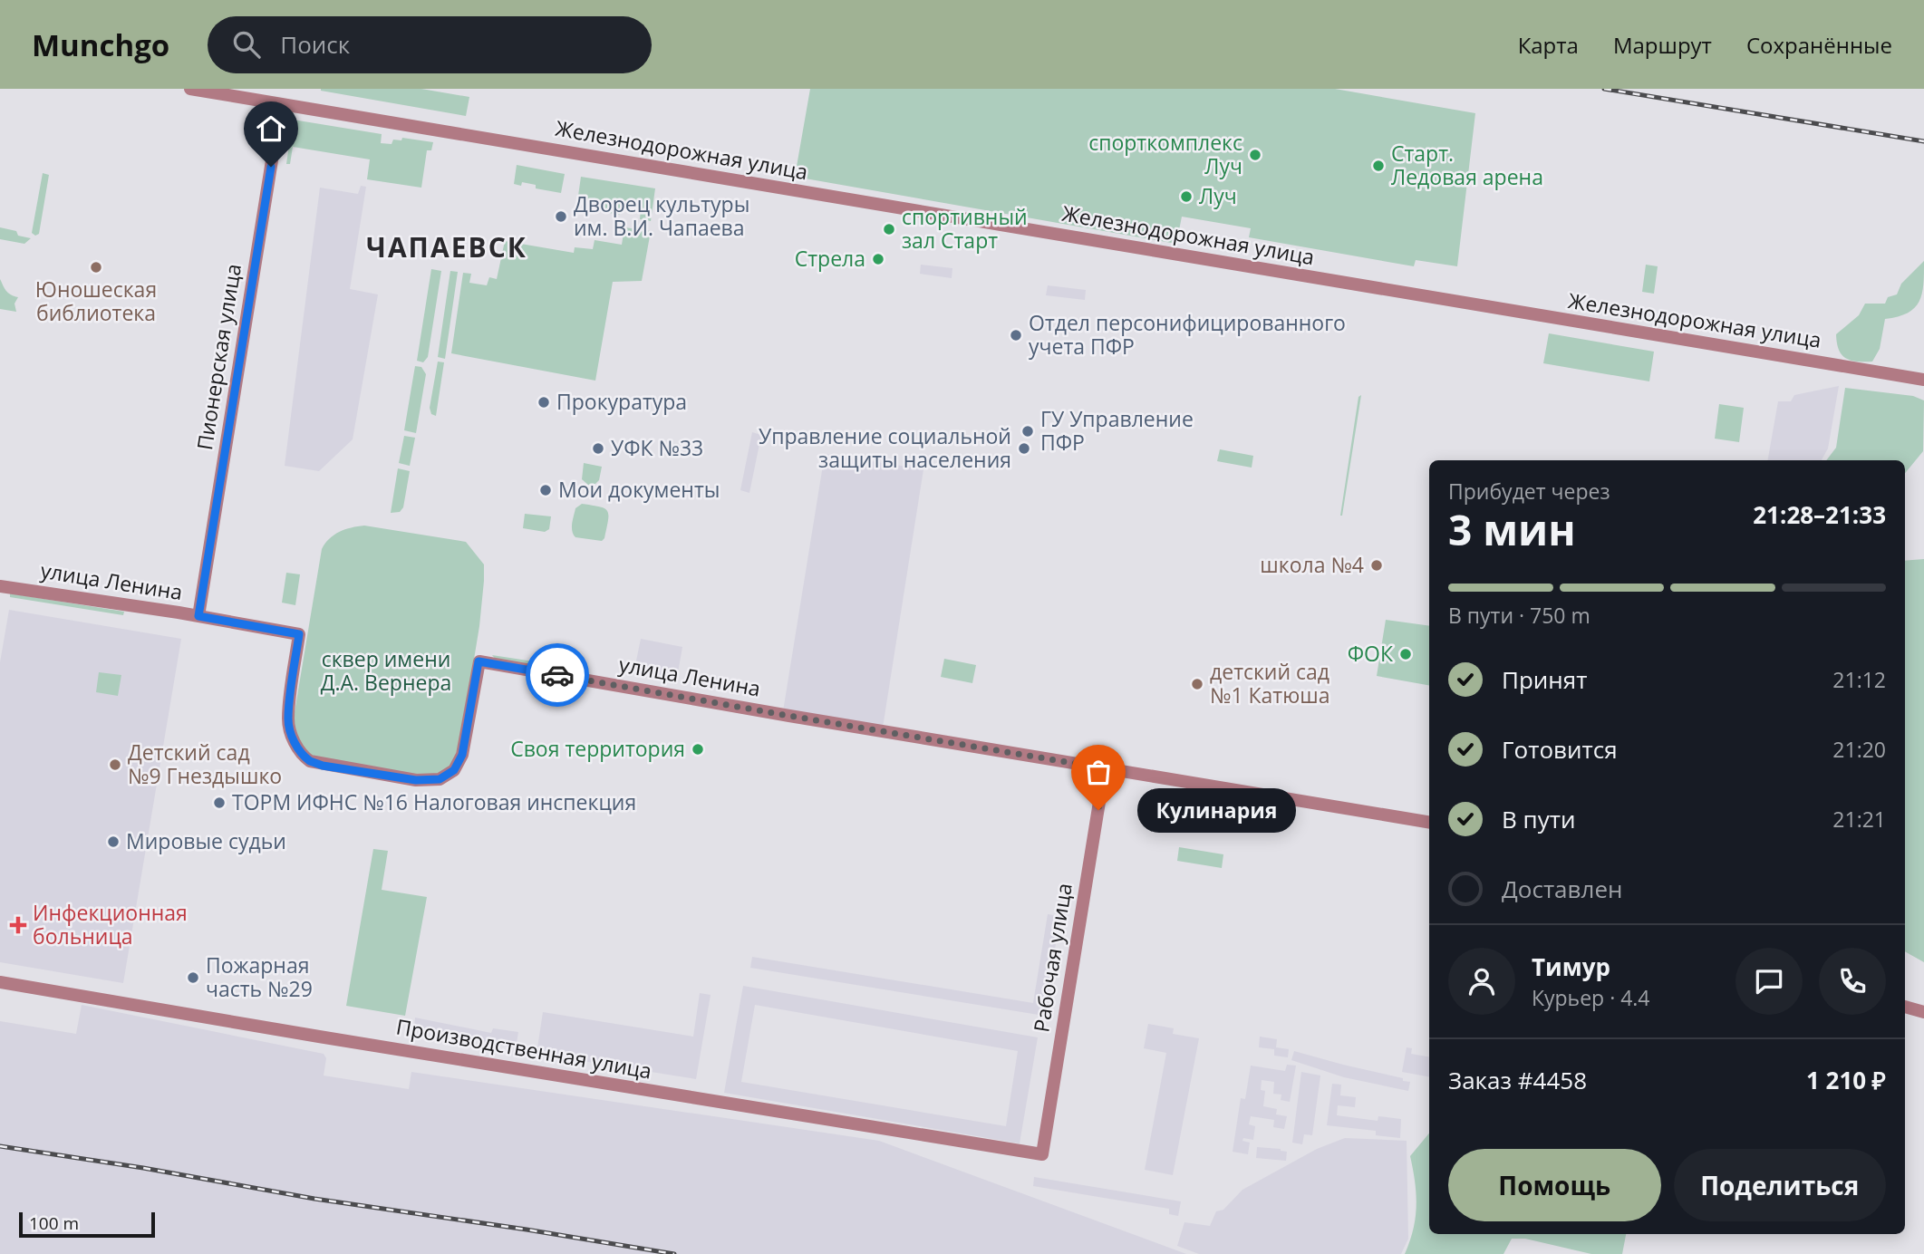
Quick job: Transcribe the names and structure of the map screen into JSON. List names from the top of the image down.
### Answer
{
  "streets": {
    "street": [
      "Железнодорожная улица",
      "Пионерская улица",
      "улица Ленина",
      "Рабочая улица",
      "Производственная улица"
    ]
  },
  "crossings": [
    ["Железнодорожная улица", "Пионерская улица"],
    ["Пионерская улица", "улица Ленина"],
    ["улица Ленина", "Рабочая улица"],
    ["Рабочая улица", "Производственная улица"]
  ],
  "districts": ["ЧАПАЕВСК"],
  "parks": ["сквер имени Д.А. Вернера"],
  "places": {
    "other": [
      "спорткомплекс Луч",
      "Старт. Ледовая арена",
      "Луч",
      "Дворец культуры им. В.И. Чапаева",
      "спортивный зал Старт",
      "Стрела",
      "Юношеская библиотека",
      "Отдел персонифицированного учета ПФР",
      "Прокуратура",
      "ГУ Управление ПФР",
      "УФК №33",
      "Управление социальной защиты населения",
      "Мои документы",
      "школа №4",
      "ФОК",
      "детский сад №1 Катюша",
      "Своя территория",
      "Детский сад №9 Гнездышко",
      "ТОРМ ИФНС №16 Налоговая инспекция",
      "Кулинария",
      "Мировые судьи",
      "Пожарная часть №29"
    ],
    "health": ["Инфекционная больница"]
  },
  "scale_bar": "100 m",
  "page": {
    "header": "Munchgo",
    "search": "Поиск",
    "nav": ["Карта", "Маршрут", "Сохранённые"],
    "heading": ["3 мин", "Прибудет через", "21:28–21:33"],
    "panel": [
      "Тимур",
      "Курьер · 4.4",
      "Заказ #4458",
      "1 210 ₽"
    ],
    "bar": "В пути · 750 m",
    "list": [
      ["Принят", "21:12"],
      ["Готовится", "21:20"],
      ["В пути", "21:21"],
      "Доставлен"
    ],
    "bubble": "Кулинария",
    "buttons": ["Помощь", "Поделиться"],
    "scale": "100 m"
  }
}
